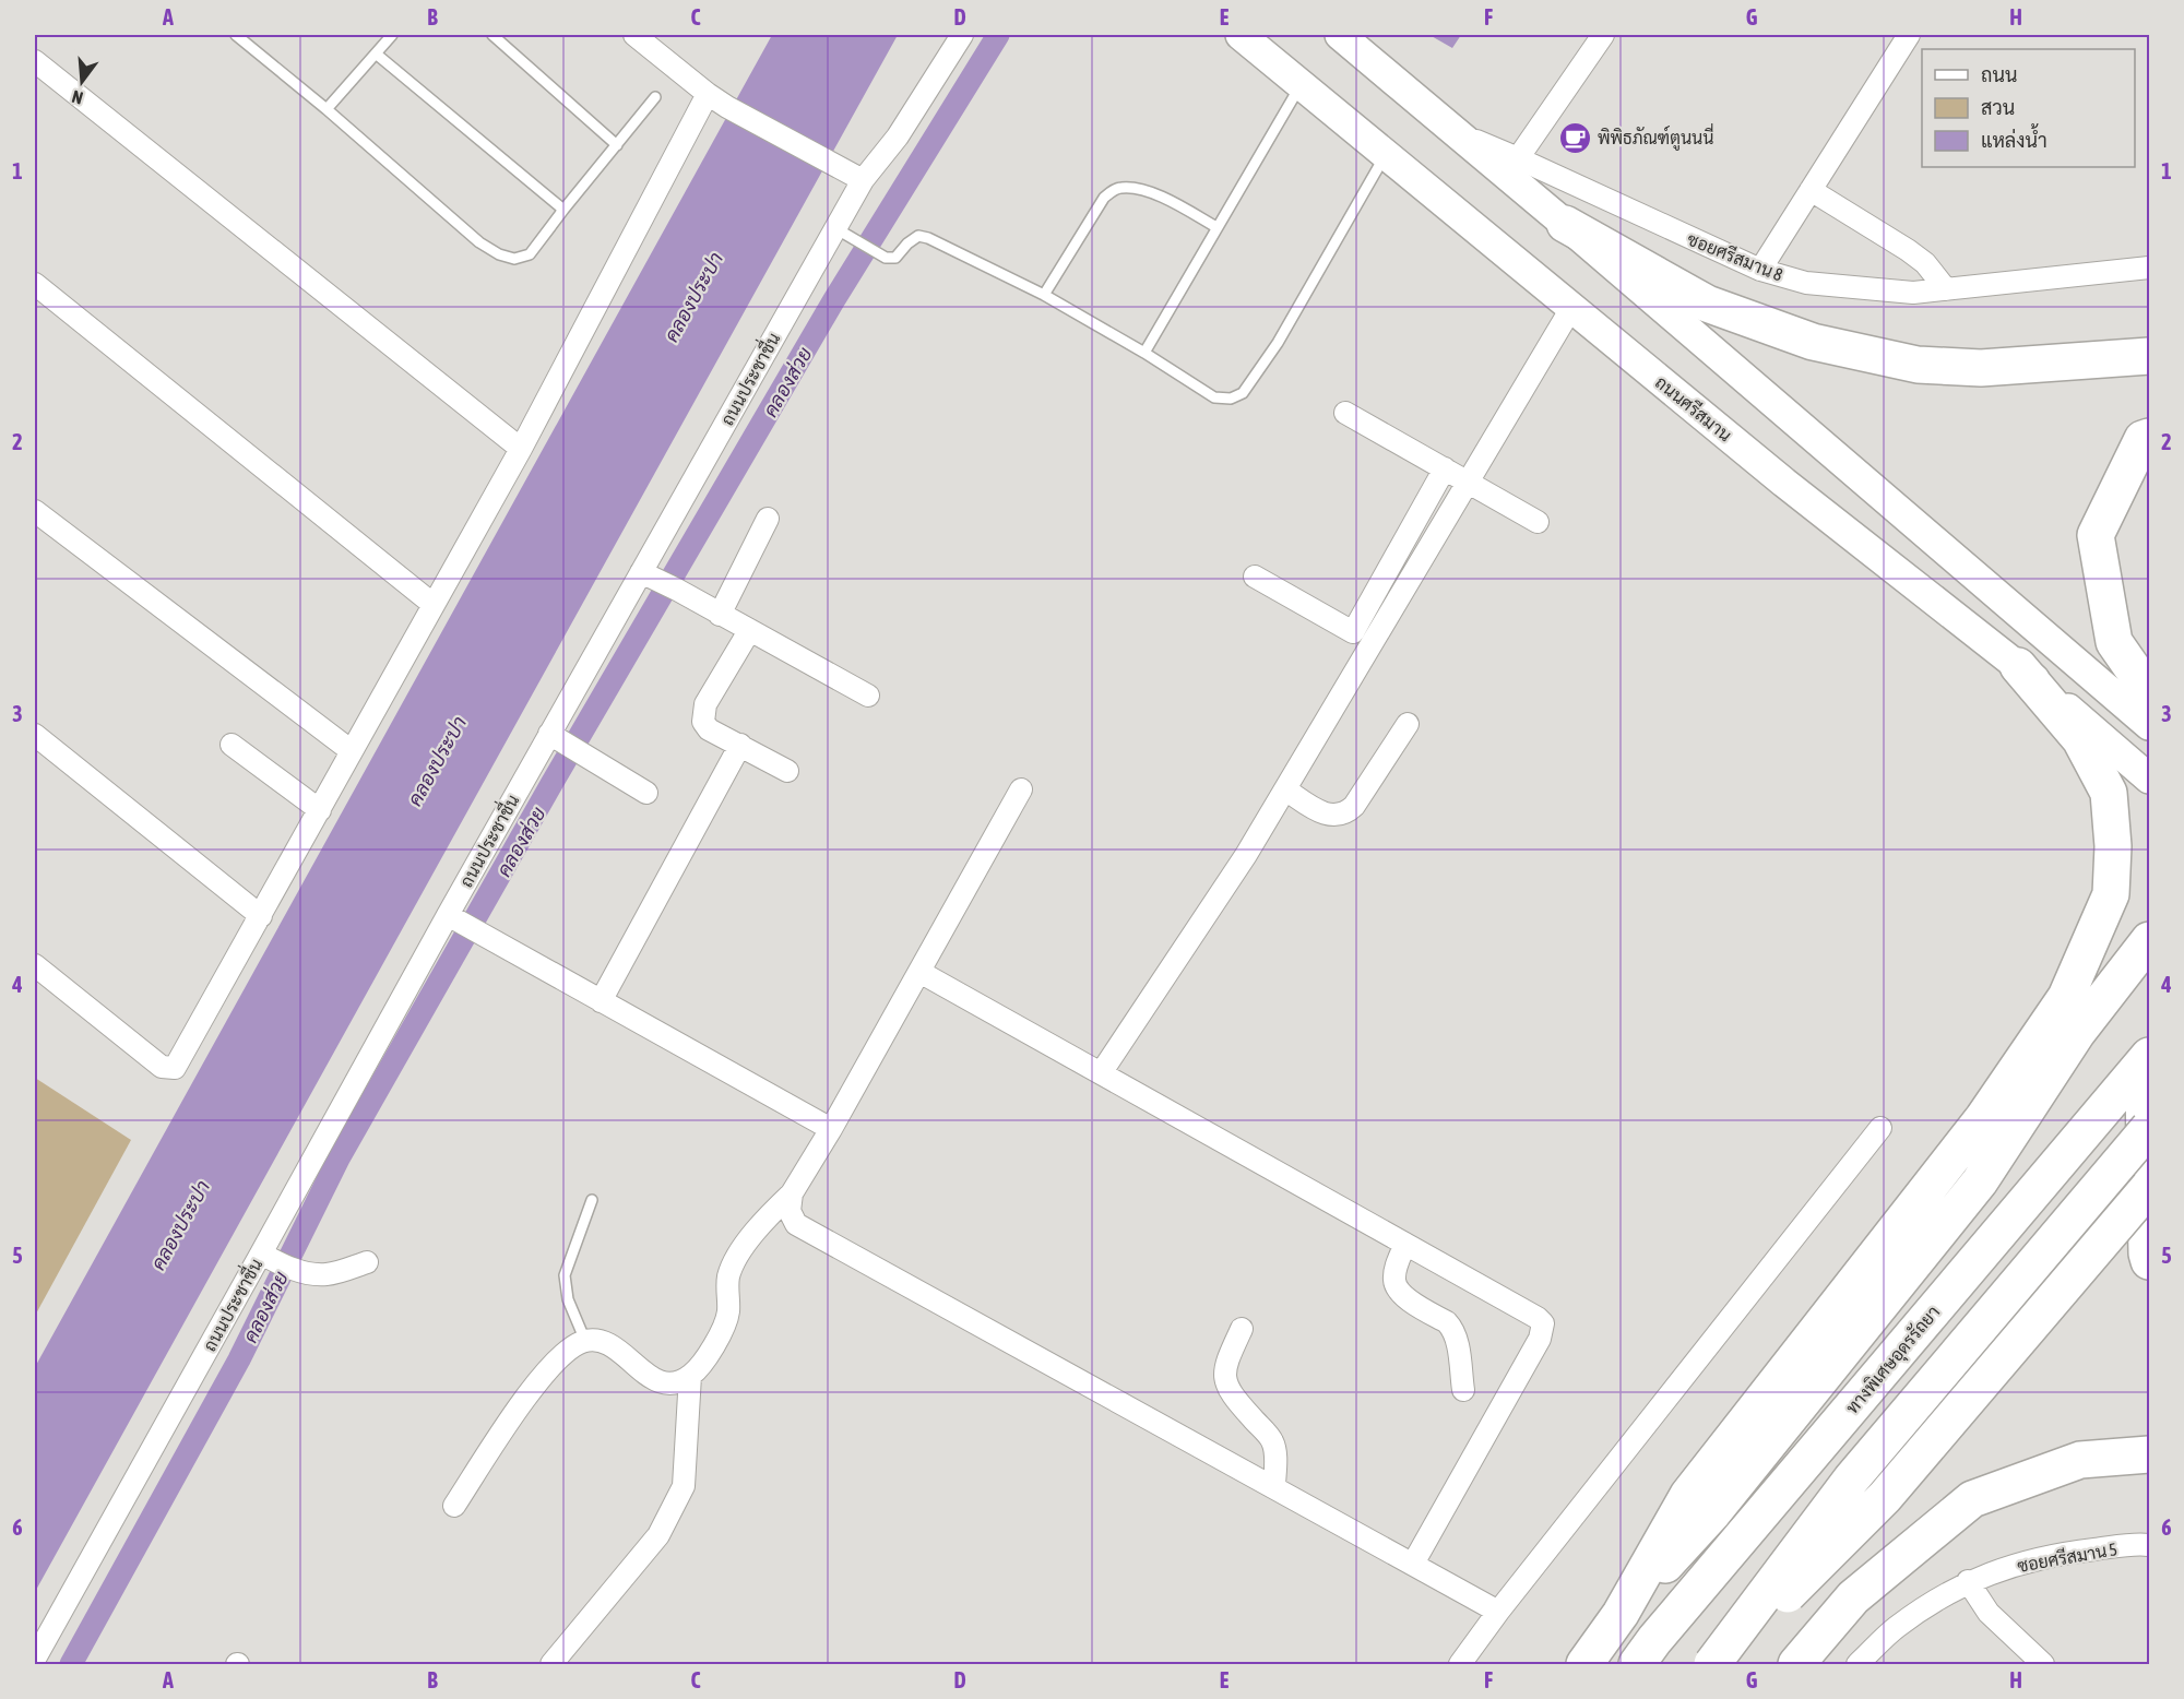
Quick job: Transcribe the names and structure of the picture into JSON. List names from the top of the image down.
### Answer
{
  "streets": {
    "highway": ["ทางพิเศษอุดรรัถยา"],
    "main road": ["ถนนศรีสมาน"],
    "street": ["ซอยศรีสมาน 8", "ถนนประชาชื่น", "ซอยศรีสมาน 5"]
  },
  "water": ["คลองประปา", "คลองส่วย"],
  "places": {
    "cafe": ["พิพิธภัณฑ์ตูนนนี่"]
  },
  "legend": ["ถนน", "สวน", "แหล่งน้ำ"],
  "north": "bottom",
  "grid": {
    "columns": [
      "A",
      "B",
      "C",
      "D",
      "E",
      "F",
      "G",
      "H"
    ],
    "rows": [
      "1",
      "2",
      "3",
      "4",
      "5",
      "6"
    ]
  }
}
